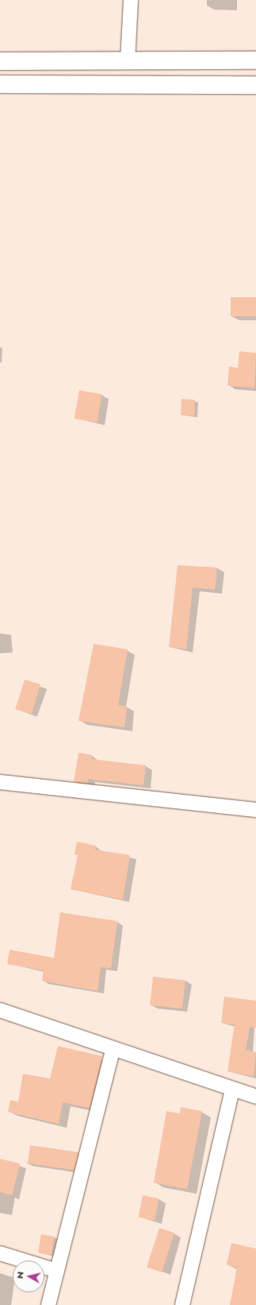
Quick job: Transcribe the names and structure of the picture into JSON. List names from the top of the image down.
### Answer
{
  "north": "left"
}
